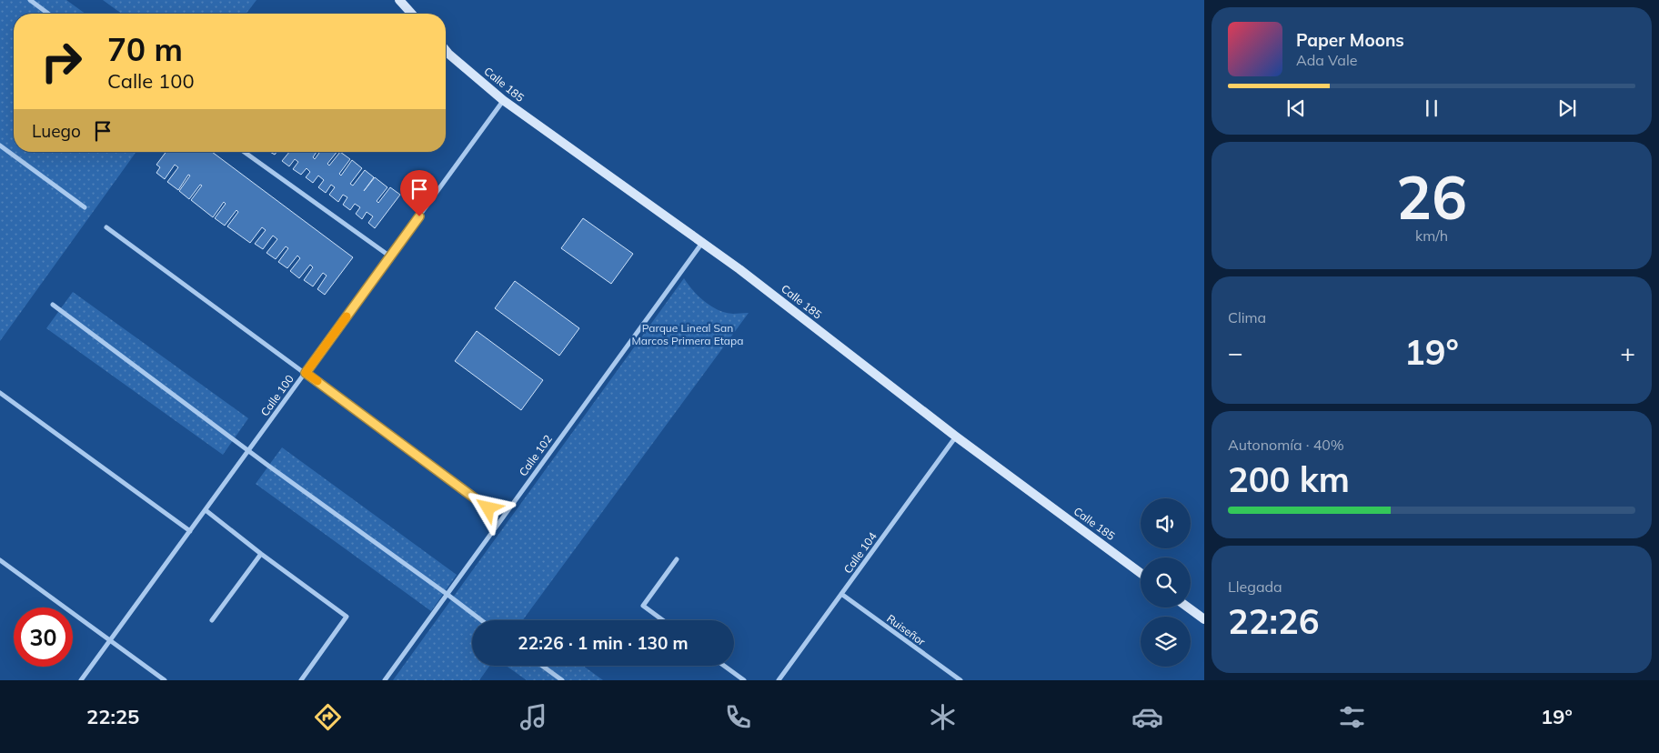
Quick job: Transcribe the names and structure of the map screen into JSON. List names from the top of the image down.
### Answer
{
  "streets": {
    "street": [
      "Calle 185",
      "Calle 100",
      "Calle 102",
      "Calle 104",
      "Ruiseñor"
    ]
  },
  "crossings": [
    ["Calle 185", "Calle 100"],
    ["Calle 185", "Calle 102"],
    ["Calle 185", "Calle 104"],
    ["Calle 104", "Ruiseñor"]
  ],
  "parks": ["Parque Lineal San Marcos Primera Etapa"],
  "page": {
    "turn": ["70 m", "Calle 100"],
    "song": ["Paper Moons", "Ada Vale"],
    "then": "Luego",
    "tile": [
      ["26", "km/h"],
      "Clima",
      ["Autonomía · 40%", "200 km"],
      ["Llegada", "22:26"]
    ],
    "heat": ["−", "19°", "+"],
    "limit": "30",
    "trip": "22:26 · 1 min · 130 m",
    "tabs": ["22:25", "19°"]
  }
}
